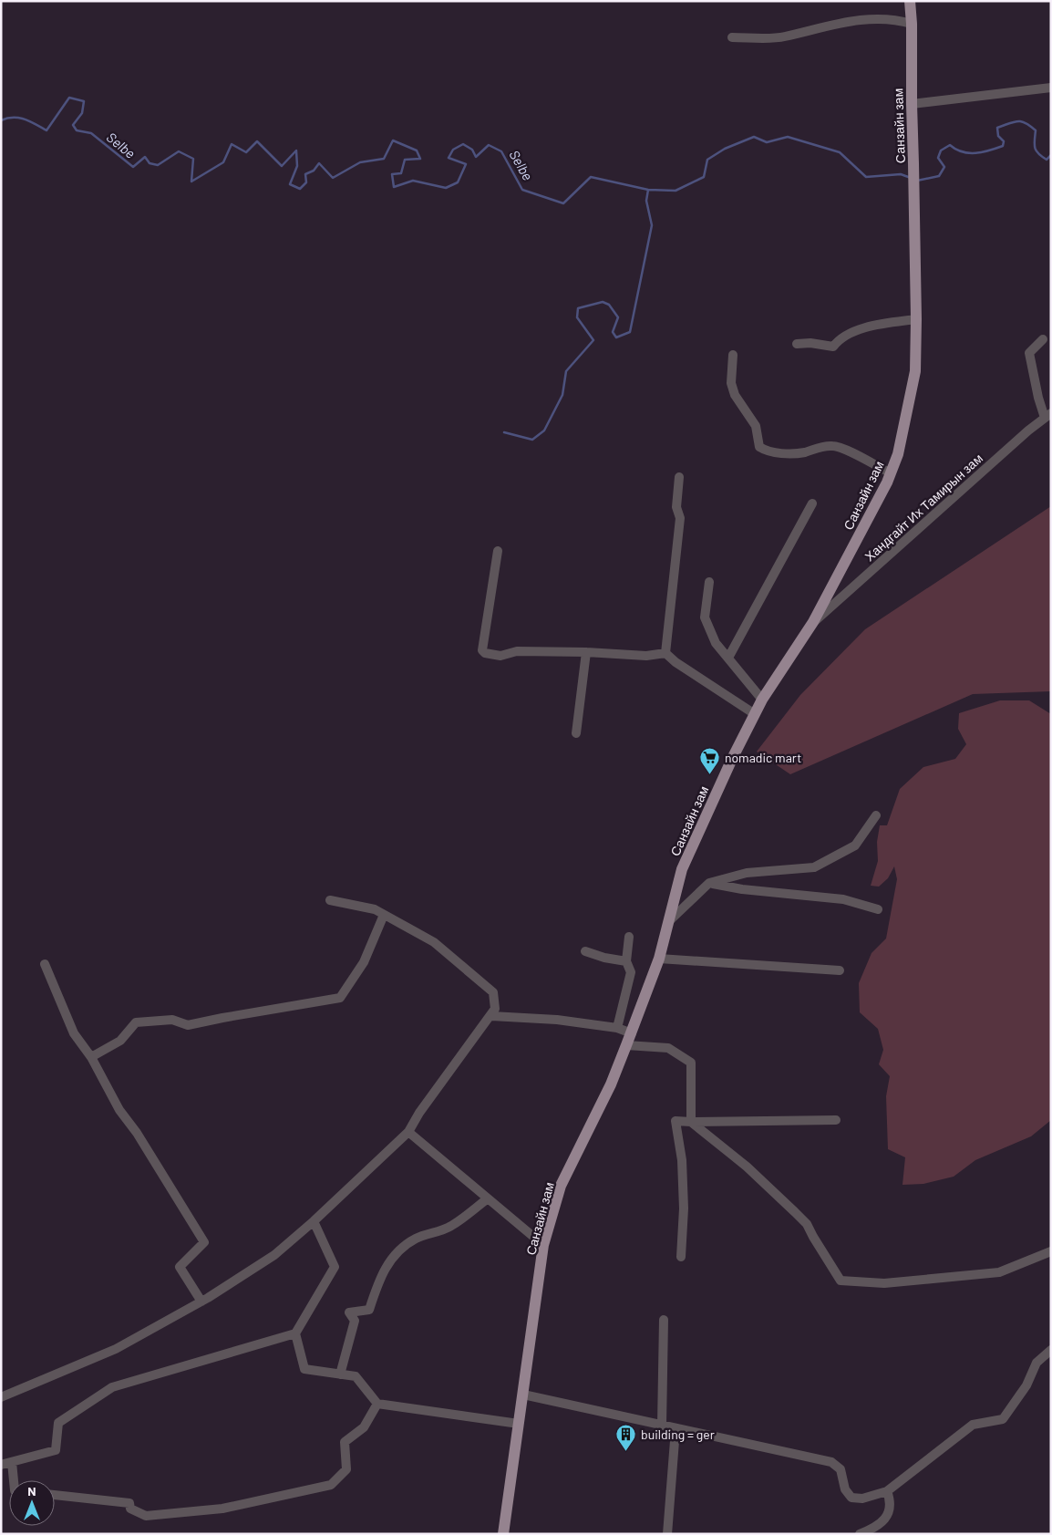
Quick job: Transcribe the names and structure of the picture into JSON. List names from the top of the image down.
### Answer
{
  "streets": {
    "main road": ["Санзайн зам"],
    "street": ["Хандгайт Их Тамирын зам"]
  },
  "crossings": [
    ["Санзайн зам", "Хандгайт Их Тамирын зам"]
  ],
  "water": ["Selbe"],
  "places": {
    "supermarket": ["nomadic mart"],
    "building": ["building = ger"]
  },
  "north": "top"
}
